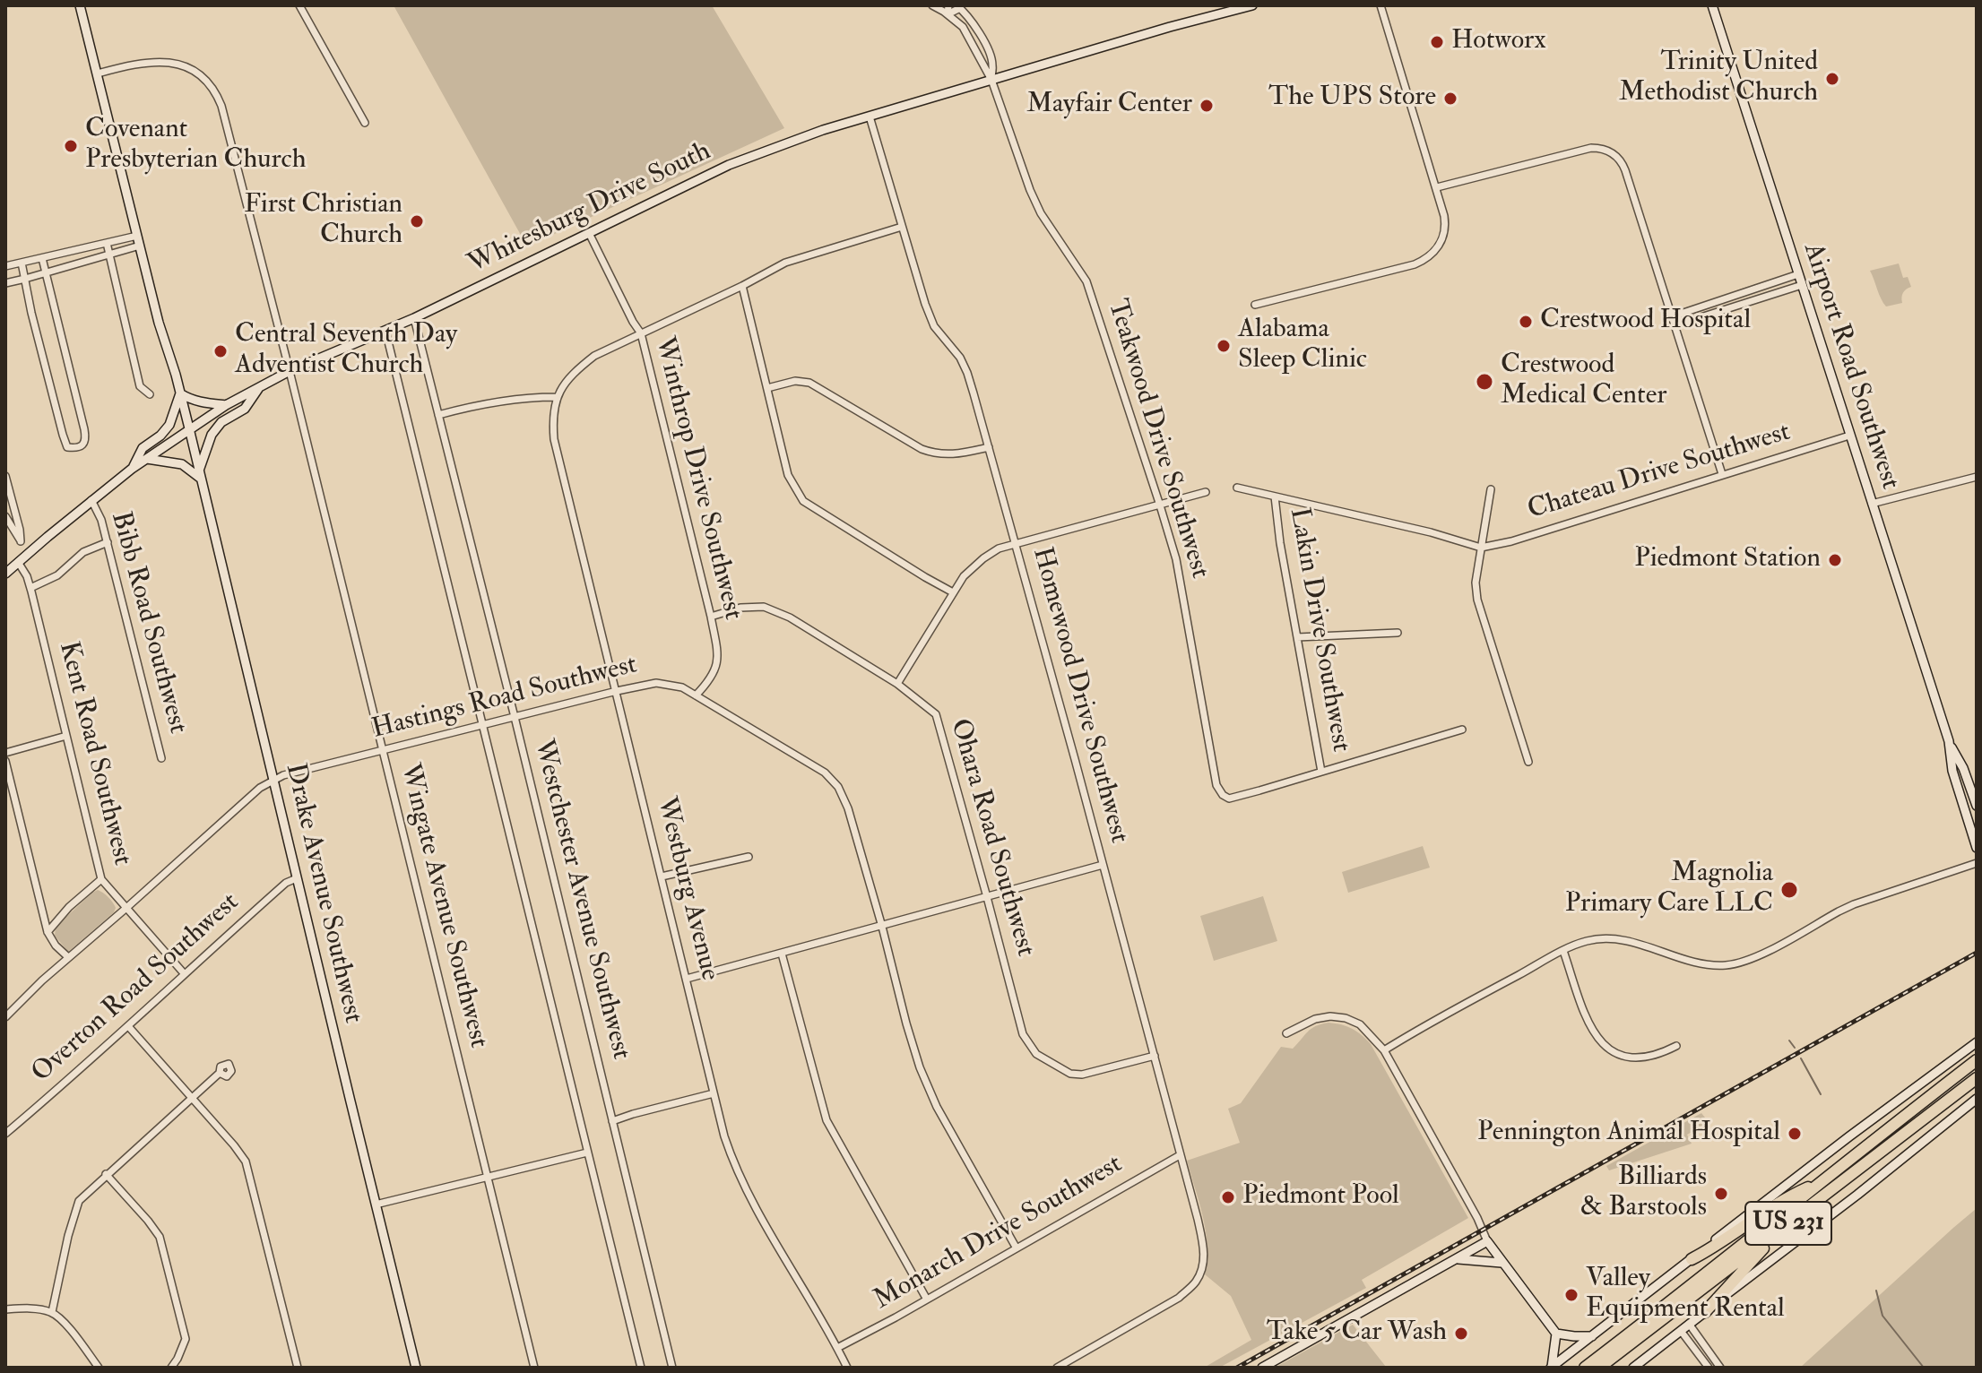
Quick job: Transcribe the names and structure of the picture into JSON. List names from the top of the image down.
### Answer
{
  "streets": {
    "highway": ["US 231"],
    "main road": ["Whitesburg Drive South", "Airport Road Southwest", "Drake Avenue Southwest"],
    "street": [
      "Teakwood Drive Southwest",
      "Chateau Drive Southwest",
      "Winthrop Drive Southwest",
      "Bibb Road Southwest",
      "Lakin Drive Southwest",
      "Homewood Drive Southwest",
      "Hastings Road Southwest",
      "Kent Road Southwest",
      "Ohara Road Southwest",
      "Westburg Avenue",
      "Westchester Avenue Southwest",
      "Wingate Avenue Southwest",
      "Overton Road Southwest",
      "Monarch Drive Southwest"
    ]
  },
  "crossings": [
    ["Whitesburg Drive South", "Teakwood Drive Southwest"],
    ["Whitesburg Drive South", "Winthrop Drive Southwest"],
    ["Whitesburg Drive South", "Bibb Road Southwest"],
    ["Whitesburg Drive South", "Homewood Drive Southwest"],
    ["Whitesburg Drive South", "Kent Road Southwest"],
    ["Whitesburg Drive South", "Drake Avenue Southwest"],
    ["Whitesburg Drive South", "Westchester Avenue Southwest"],
    ["Whitesburg Drive South", "Wingate Avenue Southwest"],
    ["Airport Road Southwest", "Chateau Drive Southwest"],
    ["Teakwood Drive Southwest", "Lakin Drive Southwest"],
    ["Winthrop Drive Southwest", "Hastings Road Southwest"],
    ["Winthrop Drive Southwest", "Ohara Road Southwest"],
    ["Homewood Drive Southwest", "Ohara Road Southwest"],
    ["Homewood Drive Southwest", "Monarch Drive Southwest"],
    ["Hastings Road Southwest", "Kent Road Southwest"],
    ["Hastings Road Southwest", "Westburg Avenue"],
    ["Hastings Road Southwest", "Drake Avenue Southwest"],
    ["Hastings Road Southwest", "Westchester Avenue Southwest"],
    ["Hastings Road Southwest", "Wingate Avenue Southwest"],
    ["Hastings Road Southwest", "Monarch Drive Southwest"],
    ["Kent Road Southwest", "Overton Road Southwest"],
    ["Westburg Avenue", "Monarch Drive Southwest"],
    ["Drake Avenue Southwest", "Wingate Avenue Southwest"],
    ["Drake Avenue Southwest", "Overton Road Southwest"]
  ],
  "places": [
    "Hotworx",
    "Trinity United Methodist Church",
    "The UPS Store",
    "Mayfair Center",
    "Covenant Presbyterian Church",
    "First Christian Church",
    "Crestwood Hospital",
    "Alabama Sleep Clinic",
    "Central Seventh Day Adventist Church",
    "Crestwood Medical Center",
    "Piedmont Station",
    "Magnolia Primary Care LLC",
    "Pennington Animal Hospital",
    "Billiards & Barstools",
    "Piedmont Pool",
    "Valley Equipment Rental",
    "Take 5 Car Wash"
  ]
}
